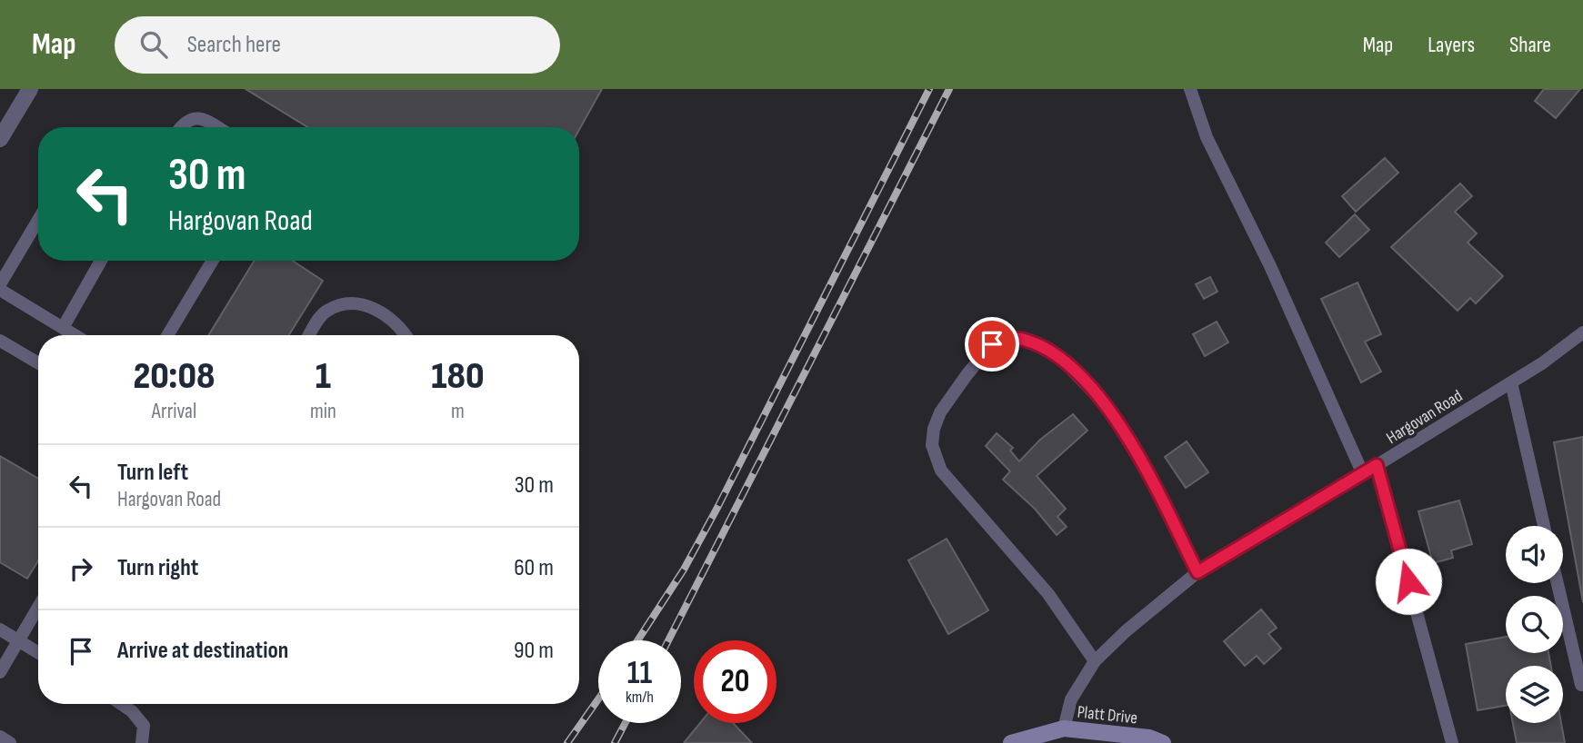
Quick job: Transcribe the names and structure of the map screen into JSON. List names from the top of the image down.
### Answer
{
  "streets": {
    "street": ["Platt Drive"],
    "lane": ["Hargovan Road"]
  },
  "crossings": [
    ["Hargovan Road", "Platt Drive"]
  ],
  "page": {
    "header": "Map",
    "search": "Search here",
    "nav": ["Map", "Layers", "Share"],
    "turn": ["30 m", "Hargovan Road"],
    "eta": [
      "20:08",
      "Arrival",
      "1",
      "min",
      "180",
      "m"
    ],
    "list": [
      {
        "name": "Turn left",
        "note": "Hargovan Road",
        "value": "30 m"
      },
      {
        "name": "Turn right",
        "value": "60 m"
      },
      {
        "name": "Arrive at destination",
        "value": "90 m"
      }
    ],
    "speed": "11 km/h",
    "limit": "20"
  }
}
